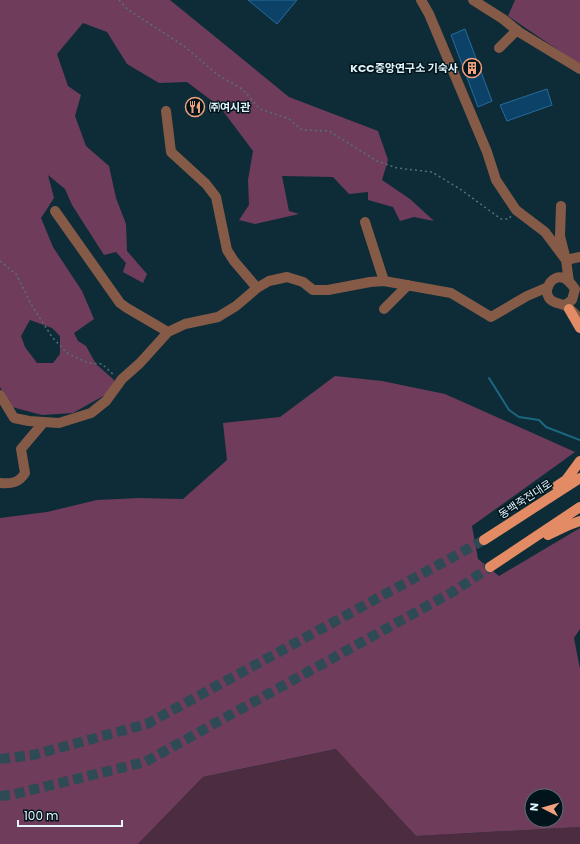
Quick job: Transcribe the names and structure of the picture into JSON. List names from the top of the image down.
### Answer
{
  "streets": {
    "main road": ["동백죽전대로"]
  },
  "places": {
    "building": ["KCC중앙연구소 기숙사"],
    "restaurant": ["㈜여시관"]
  },
  "scale_bar": "100 m",
  "north": "left"
}
